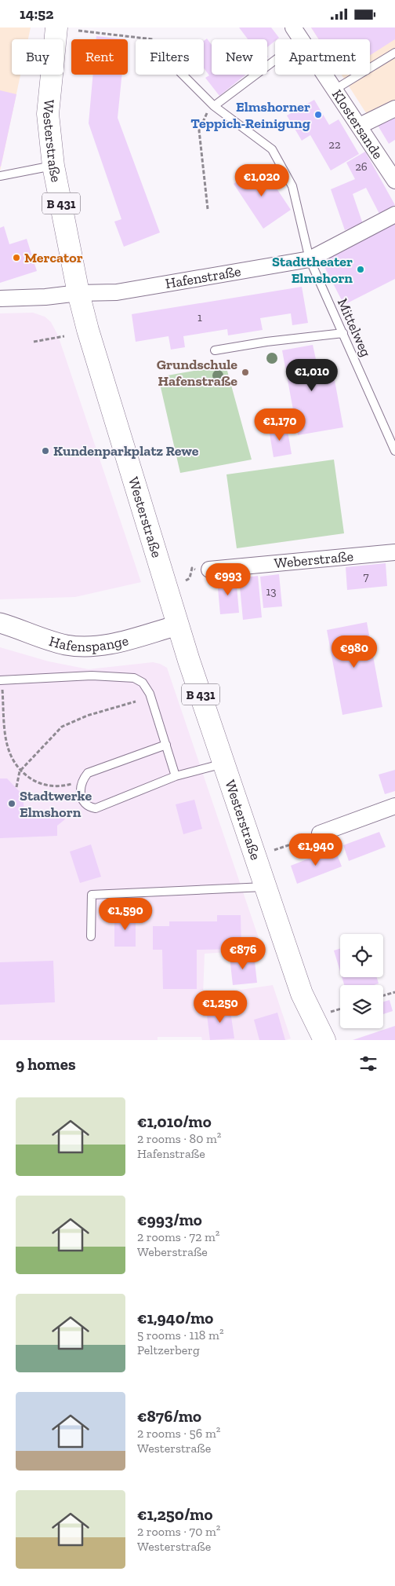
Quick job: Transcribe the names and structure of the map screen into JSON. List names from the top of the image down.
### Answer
{
  "streets": {
    "main road": ["Westerstraße", "B 431"],
    "street": [
      "Klostersande",
      "Hafenstraße",
      "Weberstraße",
      "Hafenspange"
    ],
    "lane": ["Mittelweg"]
  },
  "crossings": [
    ["Westerstraße", "Hafenstraße"],
    ["Westerstraße", "Hafenspange"],
    ["Hafenstraße", "Mittelweg"]
  ],
  "places": [
    "Elmshorner Teppich-Reinigung",
    "Mercator",
    "Stadttheater Elmshorn",
    "Grundschule Hafenstraße",
    "Kundenparkplatz Rewe",
    "Stadtwerke Elmshorn"
  ],
  "house_numbers": [
    "22",
    "26",
    "1",
    "7",
    "13"
  ],
  "page": {
    "status": "14:52",
    "chip": [
      "Buy",
      "Rent",
      "Filters",
      "New",
      "Apartment"
    ],
    "price": [
      "€1,020",
      "€1,010",
      "€1,170",
      "€993",
      "€980",
      "€1,940",
      "€1,590",
      "€876",
      "€1,250"
    ],
    "heading": "9 homes",
    "list": [
      {
        "name": "€1,010/mo",
        "note": "2 rooms · 80 m² · Hafenstraße"
      },
      {
        "name": "€993/mo",
        "note": "2 rooms · 72 m² · Weberstraße"
      },
      {
        "name": "€1,940/mo",
        "note": "5 rooms · 118 m² · Peltzerberg"
      },
      {
        "name": "€876/mo",
        "note": "2 rooms · 56 m² · Westerstraße"
      },
      {
        "name": "€1,250/mo",
        "note": "2 rooms · 70 m² · Westerstraße"
      }
    ]
  }
}
